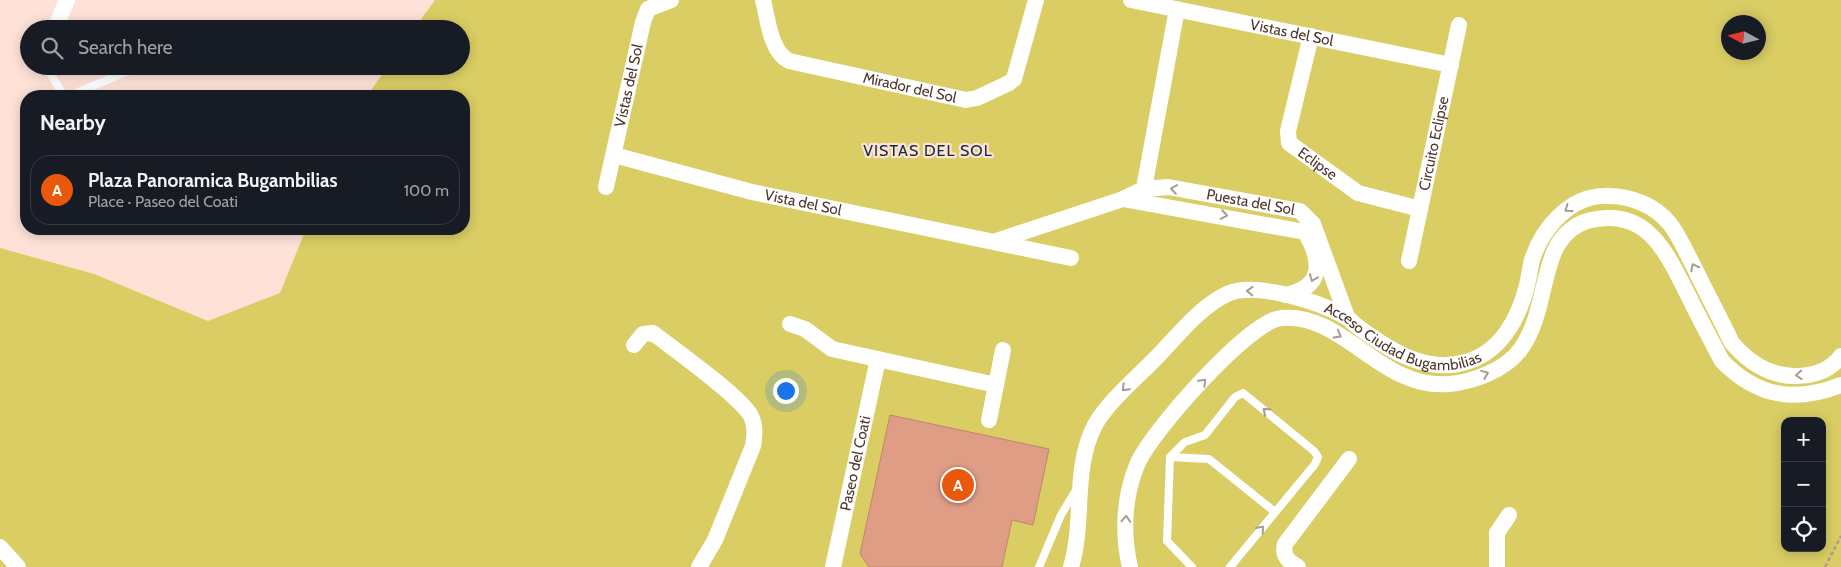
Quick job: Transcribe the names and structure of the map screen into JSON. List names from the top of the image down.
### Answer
{
  "streets": {
    "street": [
      "Vistas del Sol",
      "Mirador del Sol",
      "Circuito Eclipse",
      "Eclipse",
      "Vista del Sol",
      "Puesta del Sol",
      "Acceso Ciudad Bugambilias",
      "Paseo del Coati"
    ]
  },
  "crossings": [
    ["Vistas del Sol", "Circuito Eclipse"],
    ["Vistas del Sol", "Eclipse"],
    ["Vistas del Sol", "Vista del Sol"],
    ["Circuito Eclipse", "Eclipse"],
    ["Puesta del Sol", "Acceso Ciudad Bugambilias"]
  ],
  "districts": ["VISTAS DEL SOL"],
  "north": "left",
  "page": {
    "search": "Search here",
    "heading": "Nearby",
    "list": [
      {
        "mark": "A",
        "name": "Plaza Panoramica Bugambilias",
        "note": "Place · Paseo del Coati",
        "value": "100 m"
      }
    ],
    "map_buttons": ["+", "−"],
    "pins": "A"
  }
}
